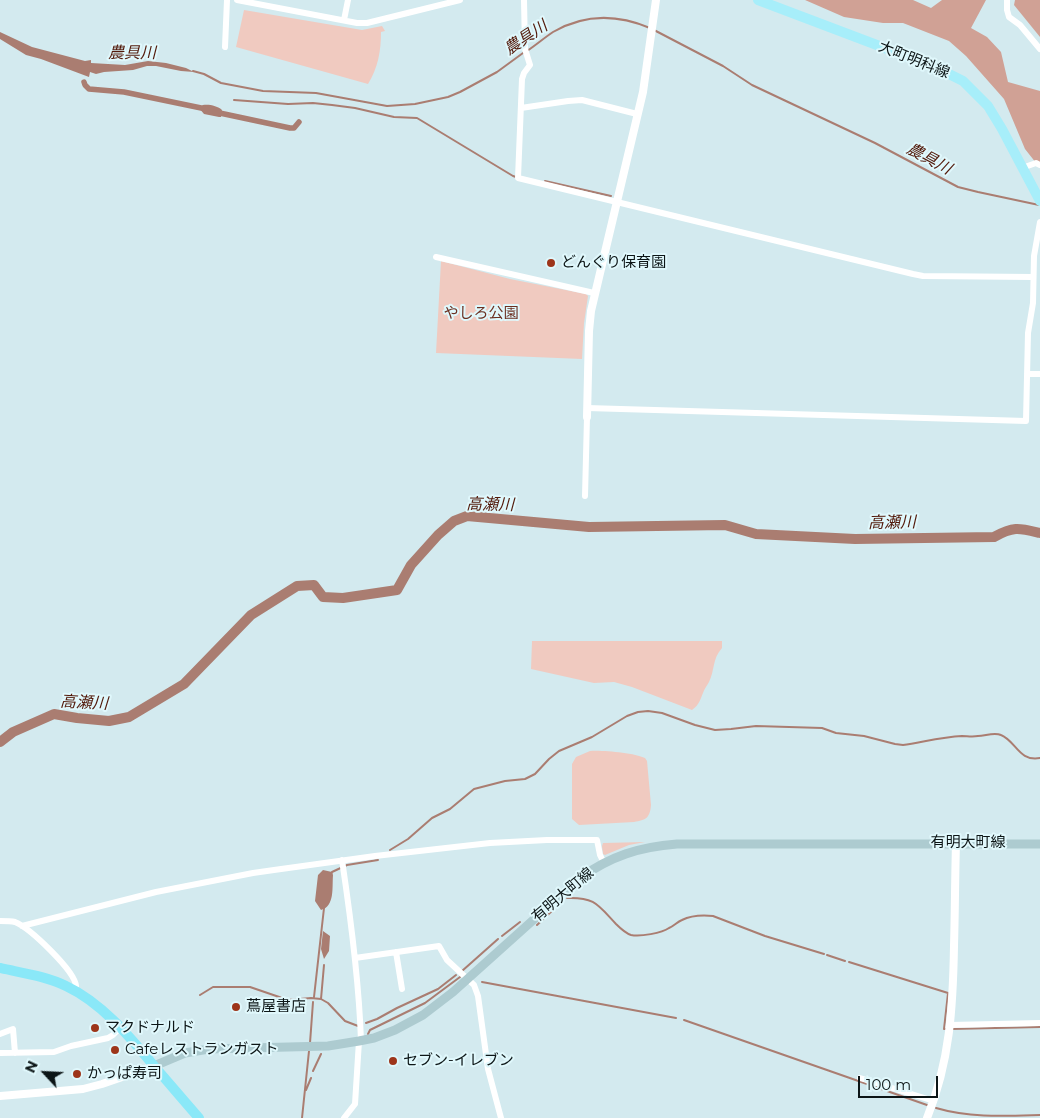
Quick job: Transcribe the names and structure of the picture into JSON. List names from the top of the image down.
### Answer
{
  "streets": {
    "main road": ["大町明科線", "有明大町線"]
  },
  "water": ["農具川", "高瀬川"],
  "parks": ["やしろ公園"],
  "places": [
    "どんぐり保育園",
    "蔦屋書店",
    "マクドナルド",
    "Cafeレストランガスト",
    "セブン-イレブン",
    "かっぱ寿司"
  ],
  "scale_bar": "100 m",
  "north": "top left"
}
